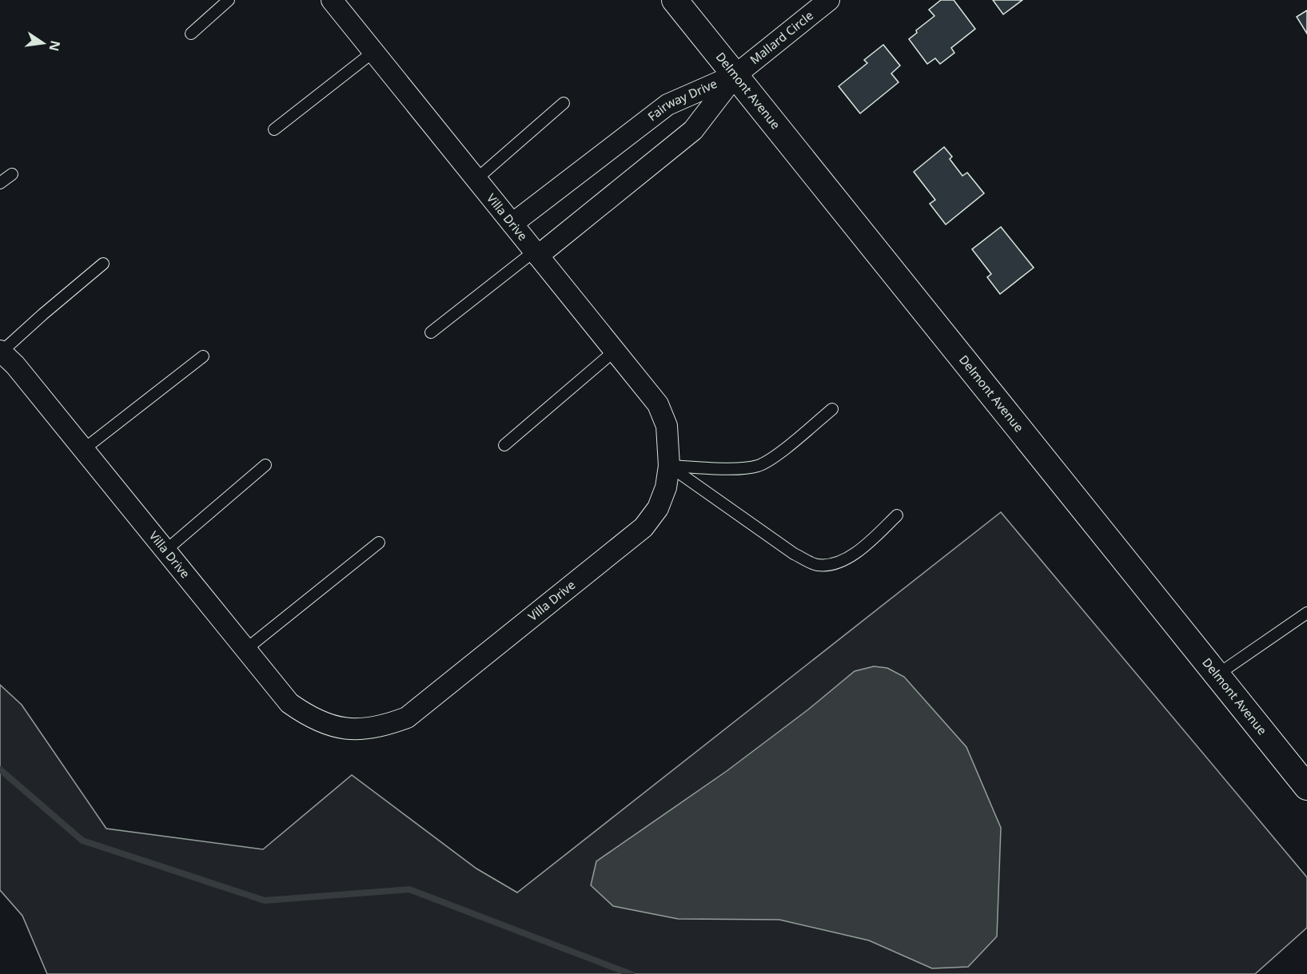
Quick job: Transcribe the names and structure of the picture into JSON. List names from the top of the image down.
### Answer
{
  "streets": {
    "street": [
      "Mallard Circle",
      "Delmont Avenue",
      "Fairway Drive",
      "Villa Drive"
    ]
  },
  "crossings": [
    ["Mallard Circle", "Delmont Avenue"],
    ["Mallard Circle", "Fairway Drive"],
    ["Delmont Avenue", "Fairway Drive"],
    ["Fairway Drive", "Villa Drive"]
  ],
  "north": "right"
}
